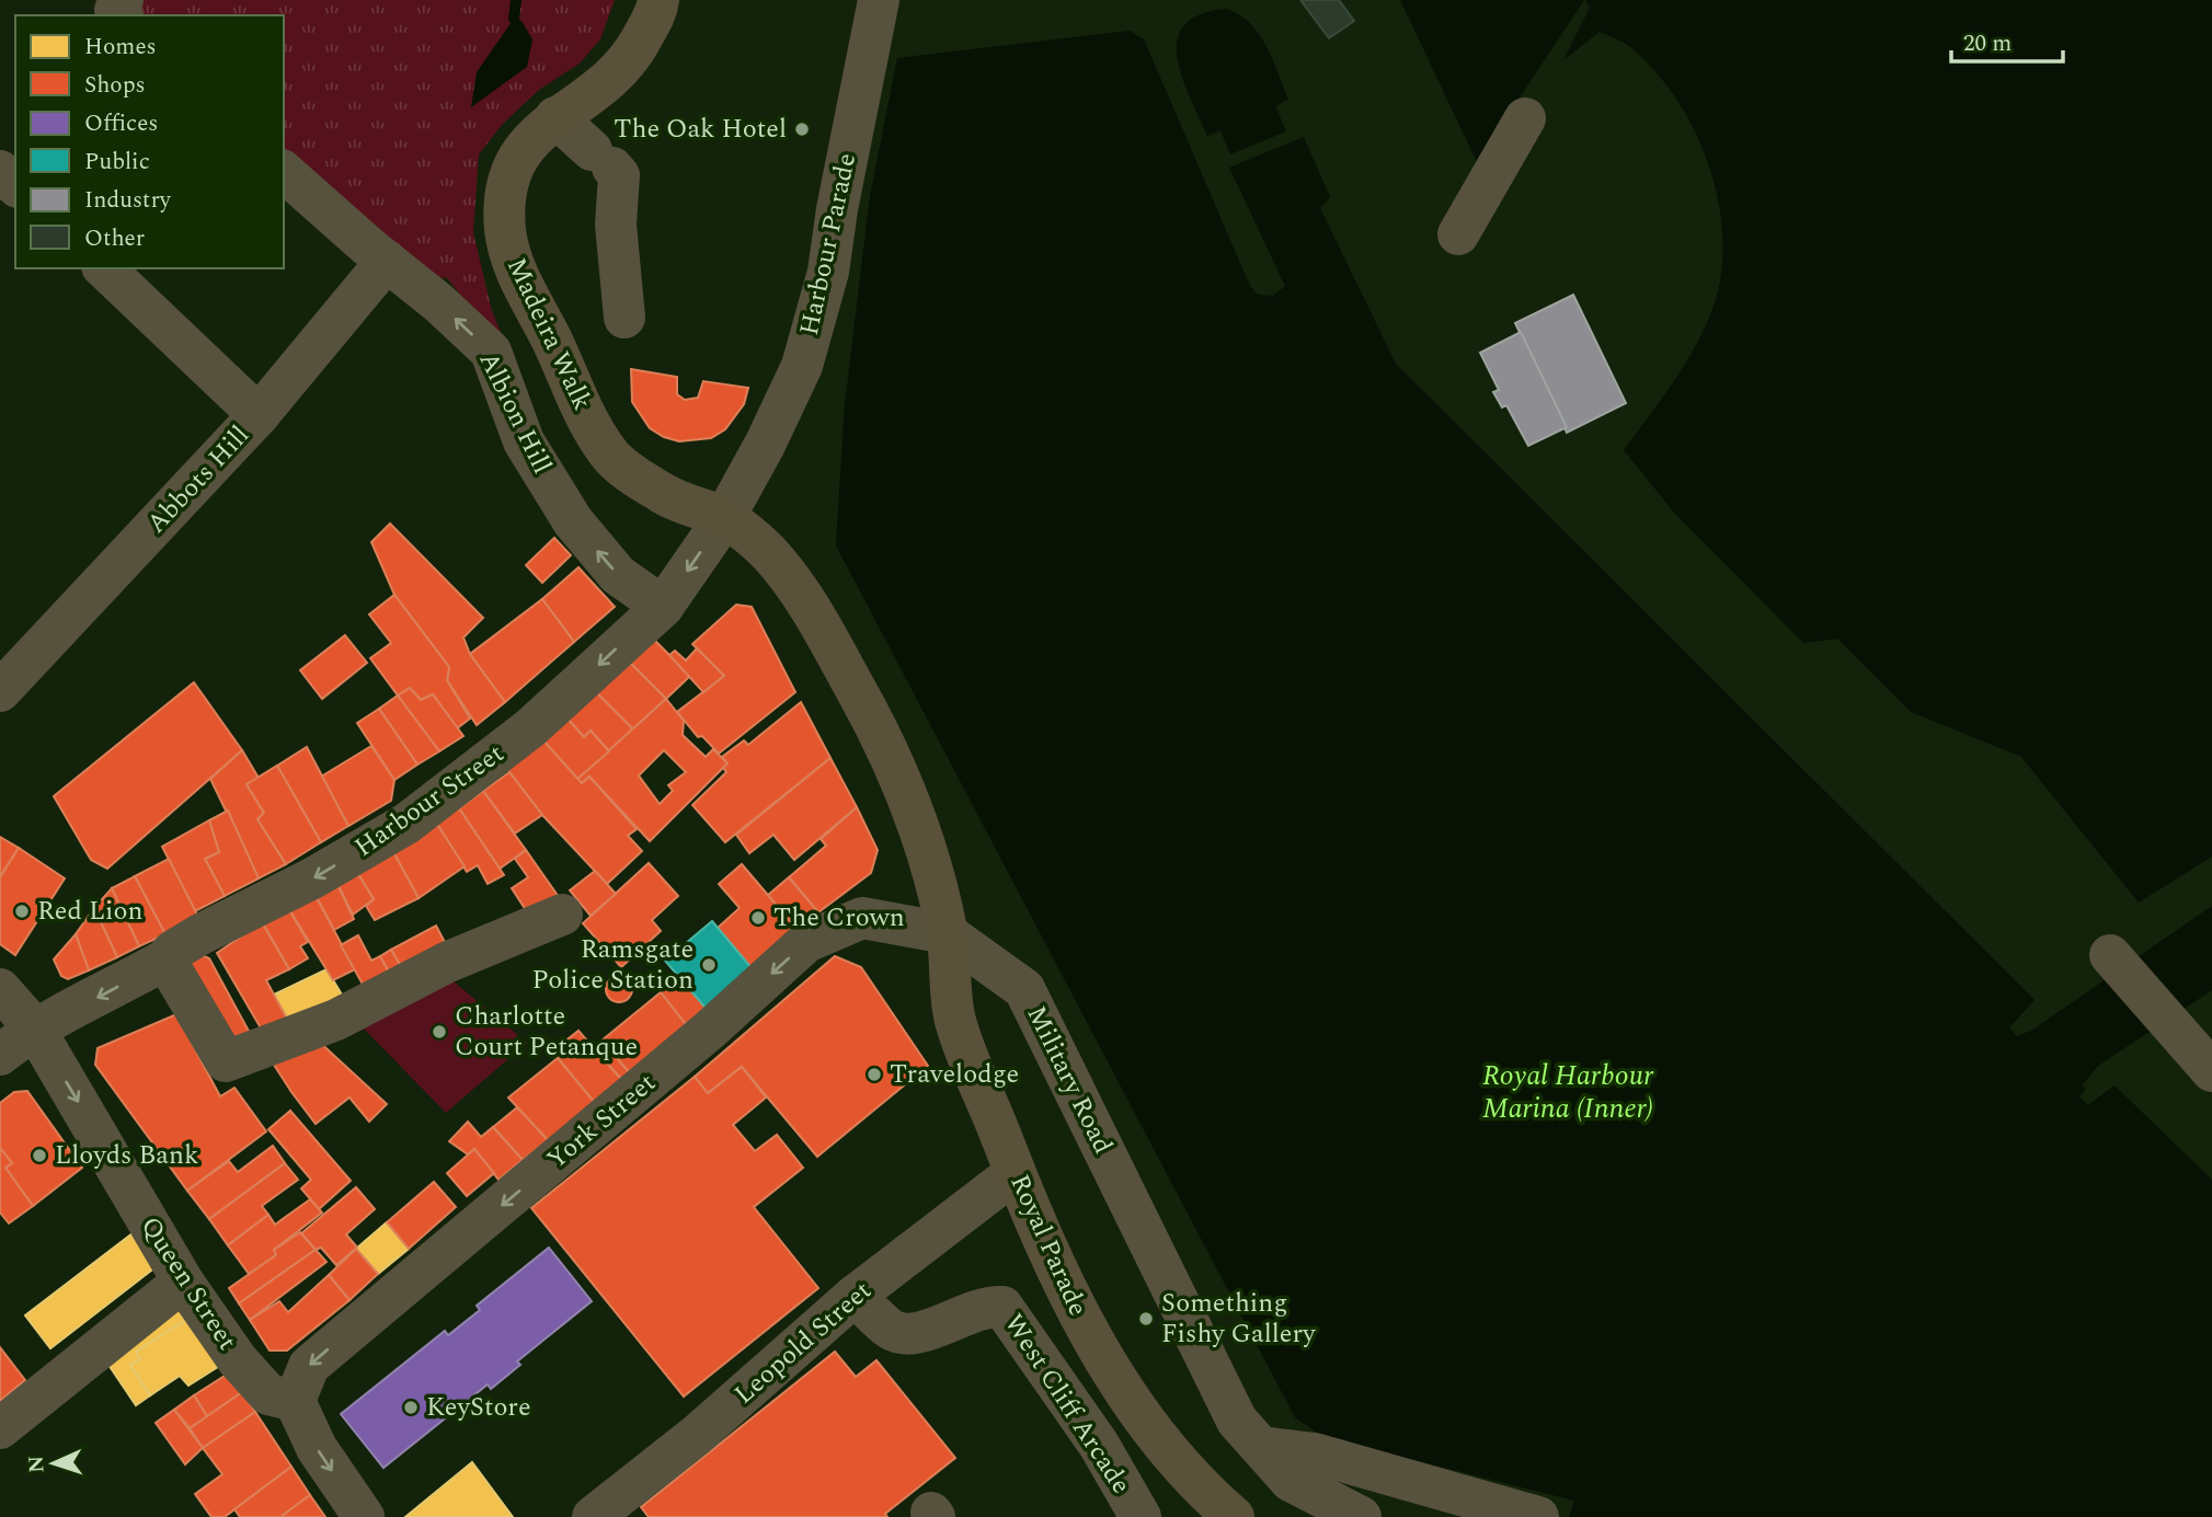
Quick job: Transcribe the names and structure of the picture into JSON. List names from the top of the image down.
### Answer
{
  "streets": {
    "main road": ["Madeira Walk", "Royal Parade"],
    "street": [
      "Harbour Parade",
      "Albion Hill",
      "Abbots Hill",
      "Harbour Street",
      "Military Road",
      "York Street",
      "Queen Street",
      "Leopold Street",
      "West Cliff Arcade"
    ]
  },
  "crossings": [
    ["Harbour Parade", "Madeira Walk"],
    ["Harbour Parade", "Harbour Street"],
    ["Madeira Walk", "Harbour Street"],
    ["Albion Hill", "Abbots Hill"],
    ["Albion Hill", "Harbour Street"],
    ["Harbour Street", "Queen Street"],
    ["Military Road", "York Street"],
    ["Military Road", "Royal Parade"],
    ["York Street", "Royal Parade"],
    ["York Street", "Queen Street"],
    ["Royal Parade", "Leopold Street"],
    ["Leopold Street", "West Cliff Arcade"]
  ],
  "one_way": [
    "Albion Hill",
    "Harbour Street",
    "York Street",
    "Queen Street"
  ],
  "water": ["Royal Harbour Marina (Inner)"],
  "places": [
    "The Oak Hotel",
    "Red Lion",
    "The Crown",
    "Ramsgate Police Station",
    "Charlotte Court Petanque",
    "Travelodge",
    "Lloyds Bank",
    "Something Fishy Gallery",
    "KeyStore"
  ],
  "legend": [
    "Homes",
    "Shops",
    "Offices",
    "Public",
    "Industry",
    "Other"
  ],
  "scale_bar": "20 m",
  "north": "left"
}
